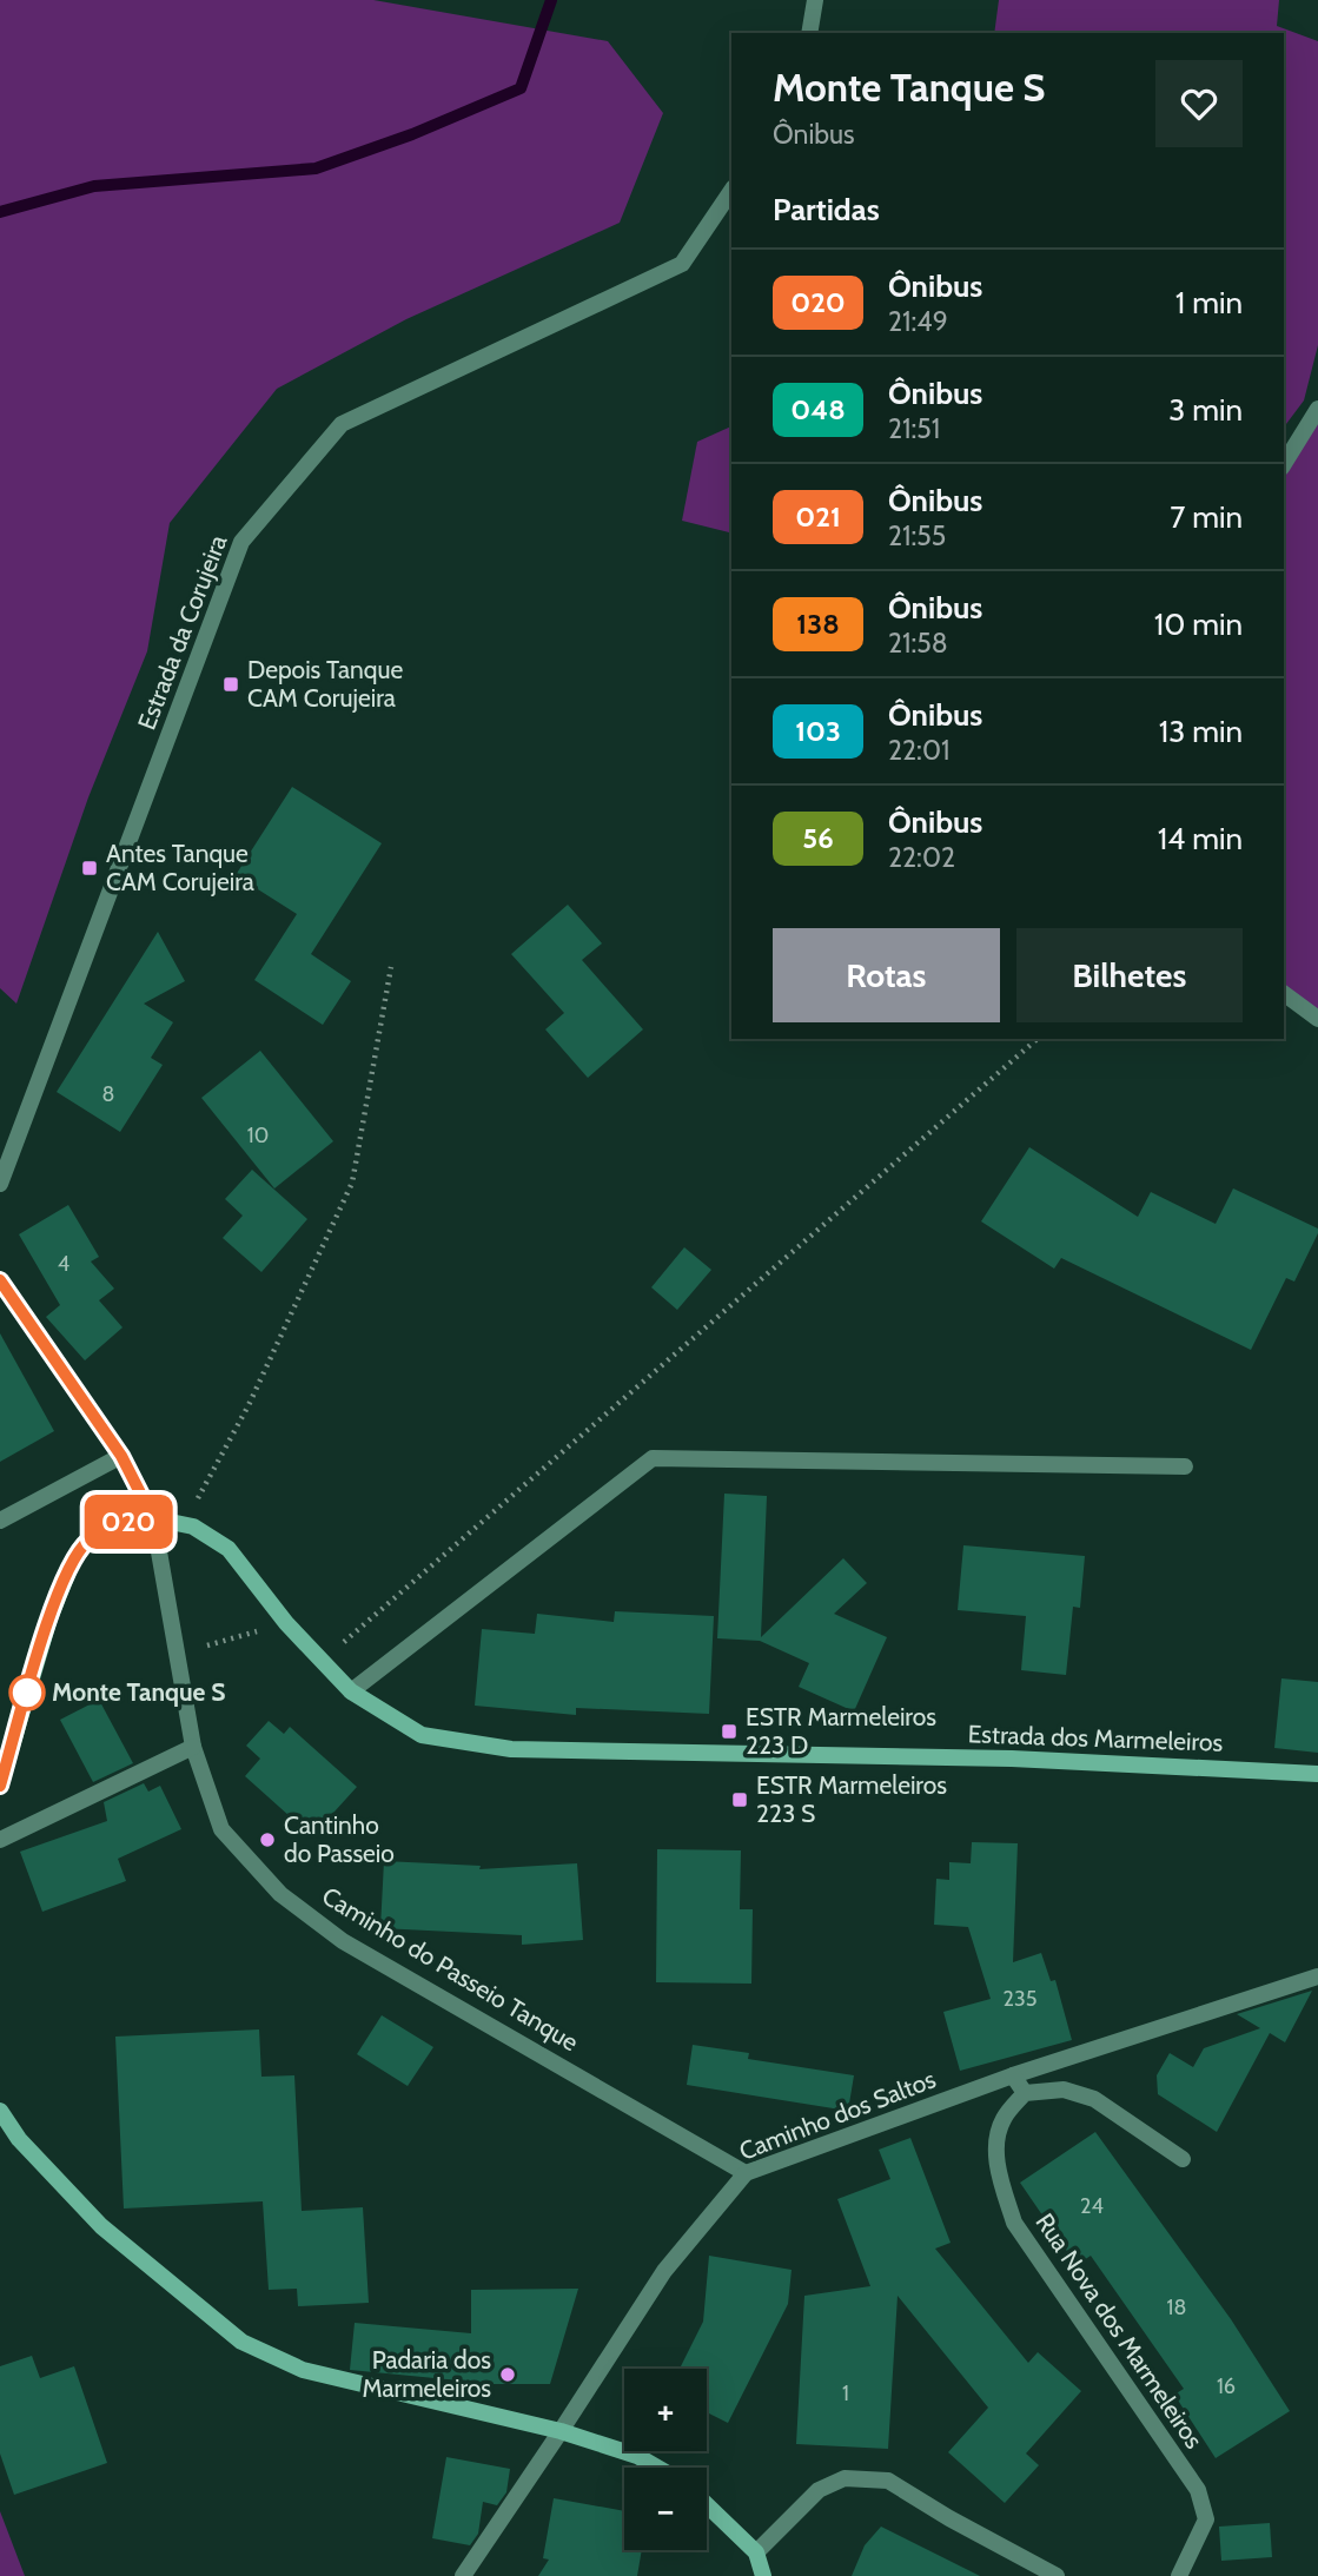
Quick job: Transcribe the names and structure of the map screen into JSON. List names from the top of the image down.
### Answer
{
  "streets": {
    "main road": ["Estrada dos Marmeleiros"],
    "street": [
      "Estrada da Corujeira",
      "Caminho do Passeio Tanque",
      "Caminho dos Saltos",
      "Rua Nova dos Marmeleiros"
    ]
  },
  "crossings": [
    ["Estrada dos Marmeleiros", "Caminho do Passeio Tanque"],
    ["Caminho do Passeio Tanque", "Caminho dos Saltos"]
  ],
  "places": {
    "transit": [
      "Depois Tanque CAM Corujeira",
      "Antes Tanque CAM Corujeira",
      "ESTR Marmeleiros 223 D",
      "ESTR Marmeleiros 223 S"
    ],
    "other": ["Monte Tanque S", "Cantinho do Passeio", "Padaria dos Marmeleiros"]
  },
  "lines": ["bus line 020"],
  "house_numbers": [
    "8",
    "10",
    "4",
    "235",
    "24",
    "18",
    "16",
    "1"
  ],
  "page": {
    "on_map": "020",
    "heading": [
      ["Monte Tanque S", "Ônibus"],
      "Partidas"
    ],
    "list": [
      {
        "mark": "020",
        "name": "Ônibus",
        "note": "21:49",
        "value": "1 min"
      },
      {
        "mark": "048",
        "name": "Ônibus",
        "note": "21:51",
        "value": "3 min"
      },
      {
        "mark": "021",
        "name": "Ônibus",
        "note": "21:55",
        "value": "7 min"
      },
      {
        "mark": "138",
        "name": "Ônibus",
        "note": "21:58",
        "value": "10 min"
      },
      {
        "mark": "103",
        "name": "Ônibus",
        "note": "22:01",
        "value": "13 min"
      },
      {
        "mark": "56",
        "name": "Ônibus",
        "note": "22:02",
        "value": "14 min"
      }
    ],
    "buttons": ["Rotas", "Bilhetes"],
    "map_buttons": ["+", "−"]
  }
}
